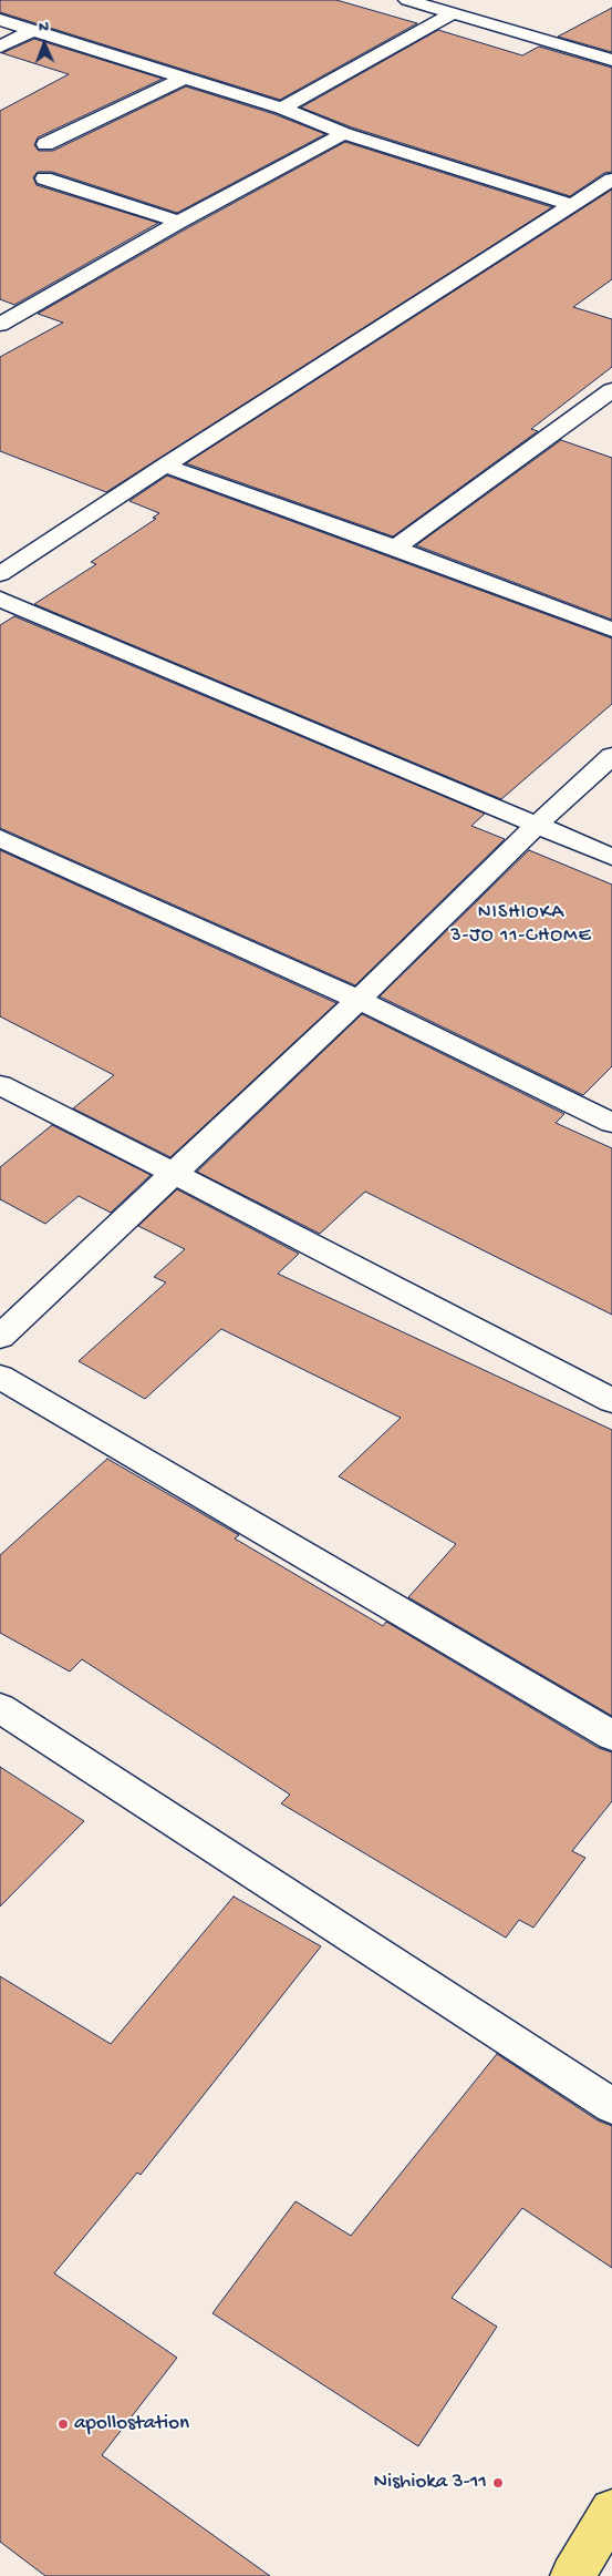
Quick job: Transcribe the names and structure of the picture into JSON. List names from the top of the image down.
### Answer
{
  "districts": ["NISHIOKA 3-JO 11-CHOME"],
  "places": ["apollostation", "Nishioka 3-11"],
  "north": "top"
}
